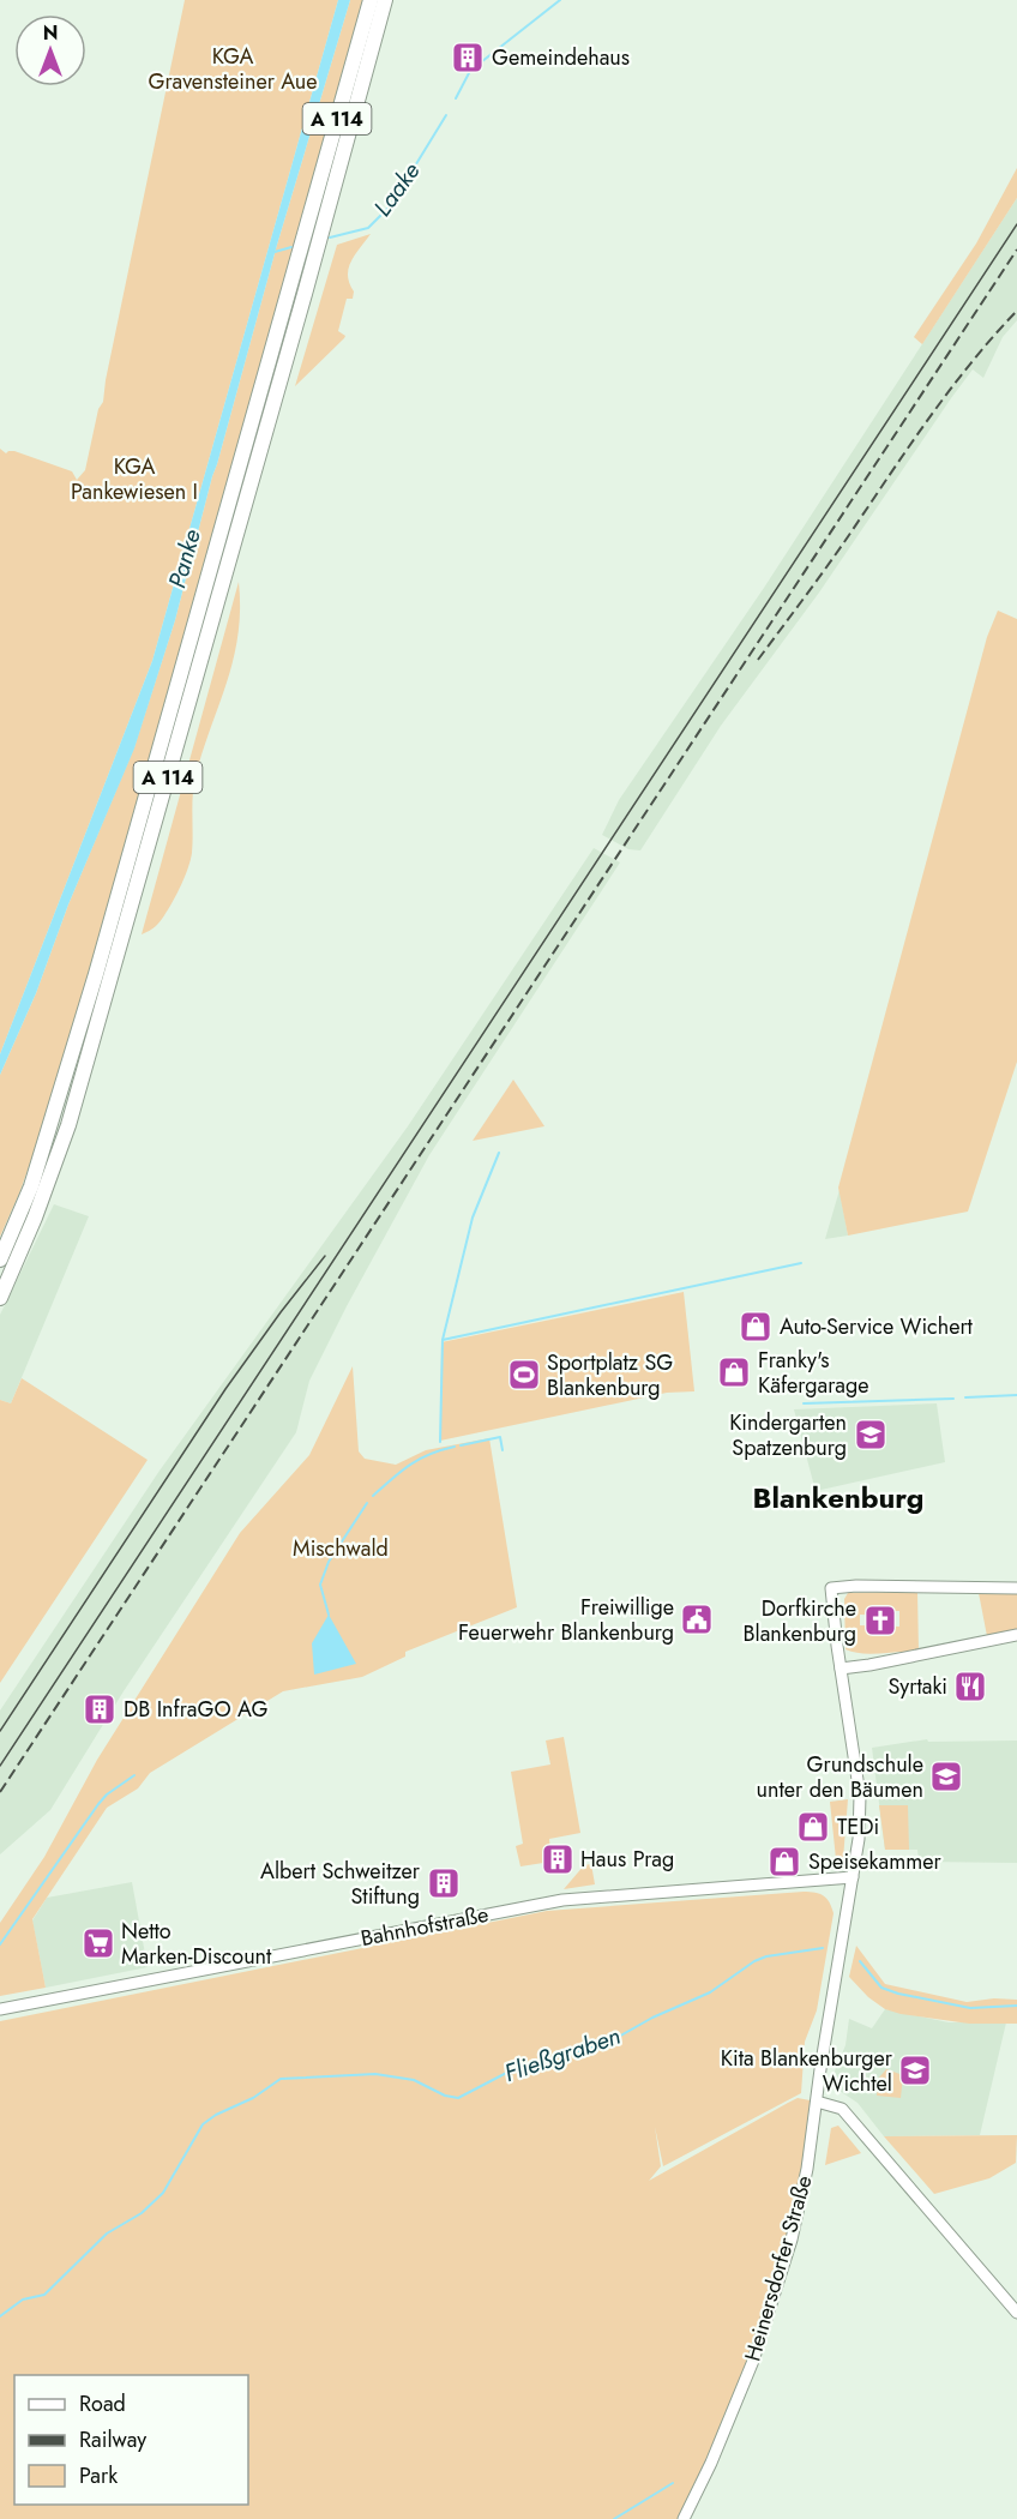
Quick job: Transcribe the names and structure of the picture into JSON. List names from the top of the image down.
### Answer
{
  "streets": {
    "highway": ["A 114"],
    "main road": ["Bahnhofstraße", "Heinersdorfer Straße"]
  },
  "crossings": [
    ["Bahnhofstraße", "Heinersdorfer Straße"]
  ],
  "districts": ["Blankenburg"],
  "water": ["Laake", "Panke", "Fließgraben"],
  "parks": ["KGA Gravensteiner Aue", "KGA Pankewiesen I", "Mischwald"],
  "places": {
    "building": [
      "Gemeindehaus",
      "DB InfraGO AG",
      "Haus Prag",
      "Albert Schweitzer Stiftung"
    ],
    "shop": [
      "Auto-Service Wichert",
      "Franky's Käfergarage",
      "TEDi",
      "Speisekammer"
    ],
    "sports": ["Sportplatz SG Blankenburg"],
    "school or university": ["Kindergarten Spatzenburg", "Grundschule unter den Bäumen", "Kita Blankenburger Wichtel"],
    "public building": ["Freiwillige Feuerwehr Blankenburg"],
    "church": ["Dorfkirche Blankenburg"],
    "restaurant": ["Syrtaki"],
    "supermarket": ["Netto Marken-Discount"]
  },
  "legend": ["Road", "Railway", "Park"],
  "north": "top"
}
